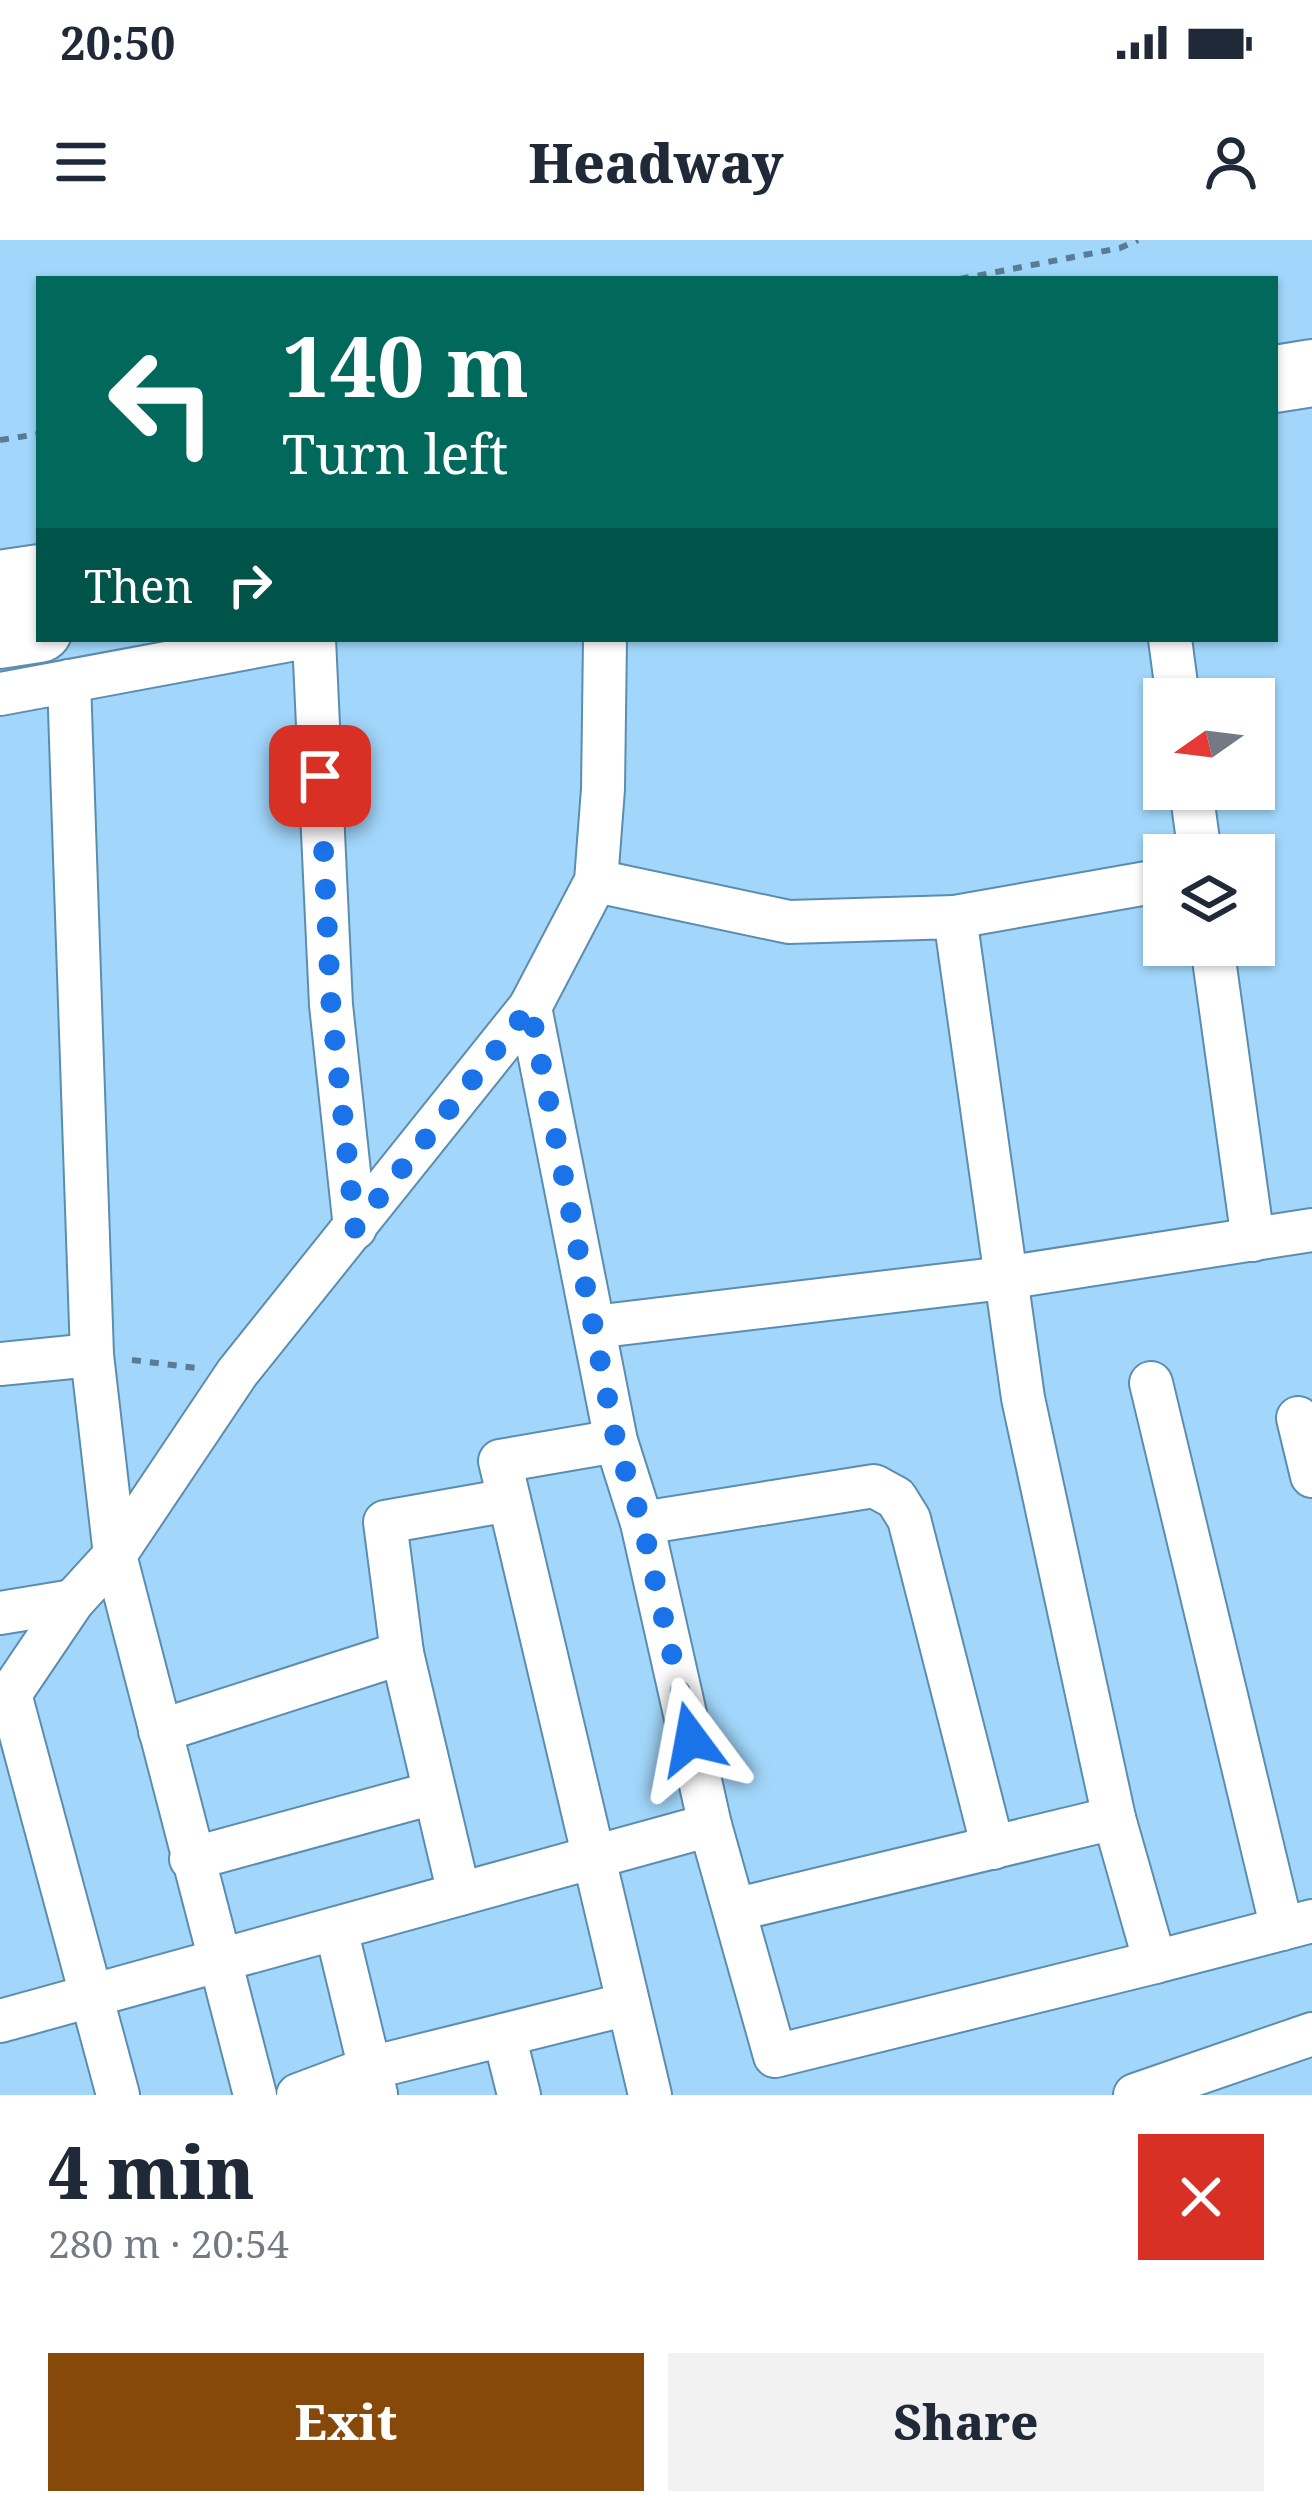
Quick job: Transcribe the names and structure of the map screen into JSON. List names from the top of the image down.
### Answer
{
  "north": "left",
  "page": {
    "status": "20:50",
    "header": "Headway",
    "turn": ["140 m", "Turn left"],
    "then": "Then",
    "heading": ["4 min", "280 m · 20:54"],
    "buttons": ["Exit", "Share"]
  }
}
